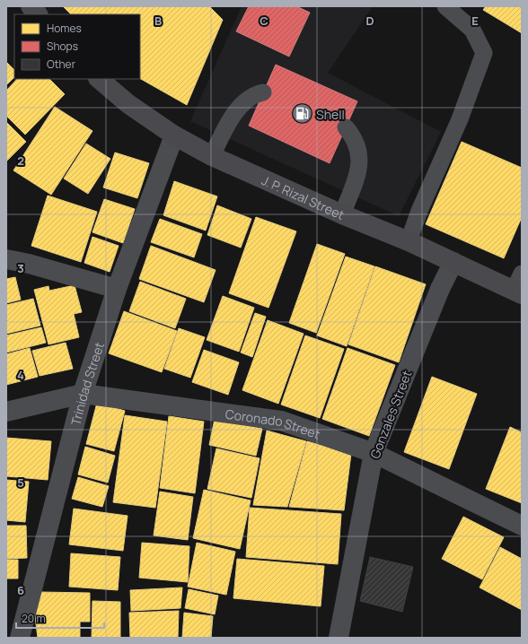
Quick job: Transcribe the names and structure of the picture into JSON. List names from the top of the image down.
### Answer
{
  "streets": {
    "main road": ["J. P. Rizal Street"],
    "street": ["Trinidad Street", "Gonzales Street", "Coronado Street"]
  },
  "crossings": [
    ["J. P. Rizal Street", "Trinidad Street"],
    ["J. P. Rizal Street", "Gonzales Street"],
    ["Trinidad Street", "Coronado Street"],
    ["Gonzales Street", "Coronado Street"]
  ],
  "places": {
    "fuel station": ["Shell"]
  },
  "legend": ["Homes", "Shops", "Other"],
  "scale_bar": "20 m",
  "grid": {
    "columns": [
      "B",
      "C",
      "D",
      "E"
    ],
    "rows": [
      "2",
      "3",
      "4",
      "5",
      "6"
    ]
  }
}
